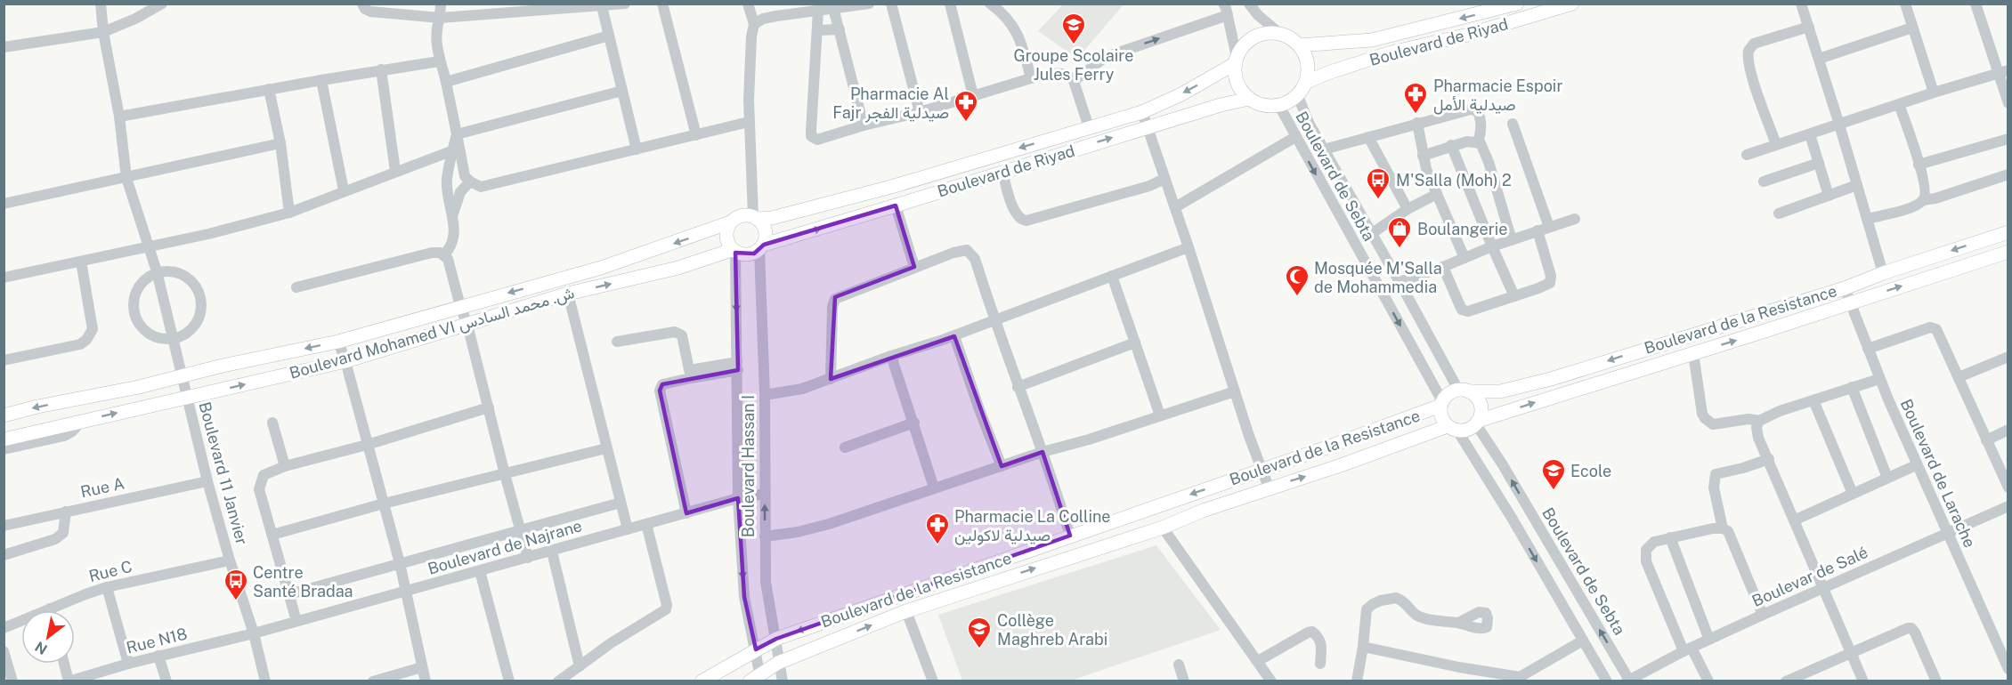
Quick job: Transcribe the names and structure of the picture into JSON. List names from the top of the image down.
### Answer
{
  "streets": {
    "main road": ["Boulevard de Riyad", "Boulevard de la Resistance", "Boulevard Mohamed VI ش. محمد السادس"],
    "street": [
      "Boulevard de Sebta",
      "Boulevard Hassan I",
      "Boulevard 11 Janvier",
      "Boulevard de Larache",
      "Rue A",
      "Boulevard de Najrane",
      "Rue C",
      "Boulevar de Salé",
      "Rue N18"
    ]
  },
  "crossings": [
    ["Boulevard de Riyad", "Boulevard de Sebta"],
    ["Boulevard de Riyad", "Boulevard Mohamed VI ش. محمد السادس"],
    ["Boulevard de Riyad", "Boulevard Hassan I"],
    ["Boulevard de Sebta", "Boulevard de la Resistance"],
    ["Boulevard de Sebta", "Boulevar de Salé"],
    ["Boulevard de la Resistance", "Boulevard Hassan I"],
    ["Boulevard de la Resistance", "Boulevard de Larache"],
    ["Boulevard Mohamed VI ش. محمد السادس", "Boulevard Hassan I"],
    ["Boulevard Mohamed VI ش. محمد السادس", "Boulevard 11 Janvier"],
    ["Boulevard Hassan I", "Boulevard de Najrane"],
    ["Boulevard 11 Janvier", "Rue A"],
    ["Boulevard 11 Janvier", "Boulevard de Najrane"],
    ["Boulevard 11 Janvier", "Rue C"],
    ["Boulevard 11 Janvier", "Rue N18"],
    ["Boulevard de Larache", "Boulevar de Salé"],
    ["Boulevard de Najrane", "Rue N18"]
  ],
  "places": {
    "school or university": ["Groupe Scolaire Jules Ferry", "Ecole", "Collège Maghreb Arabi"],
    "pharmacy": ["Pharmacie Espoir صيدلية الأمل", "Pharmacie Al Fajr صيدلية الفجر", "Pharmacie La Colline صيدلية لاكولين"],
    "bus stop": ["M'Salla (Moh) 2", "Centre Santé Bradaa"],
    "shop": ["Boulangerie"],
    "mosque": ["Mosquée M'Salla de Mohammedia"]
  },
  "north": "bottom left"
}
